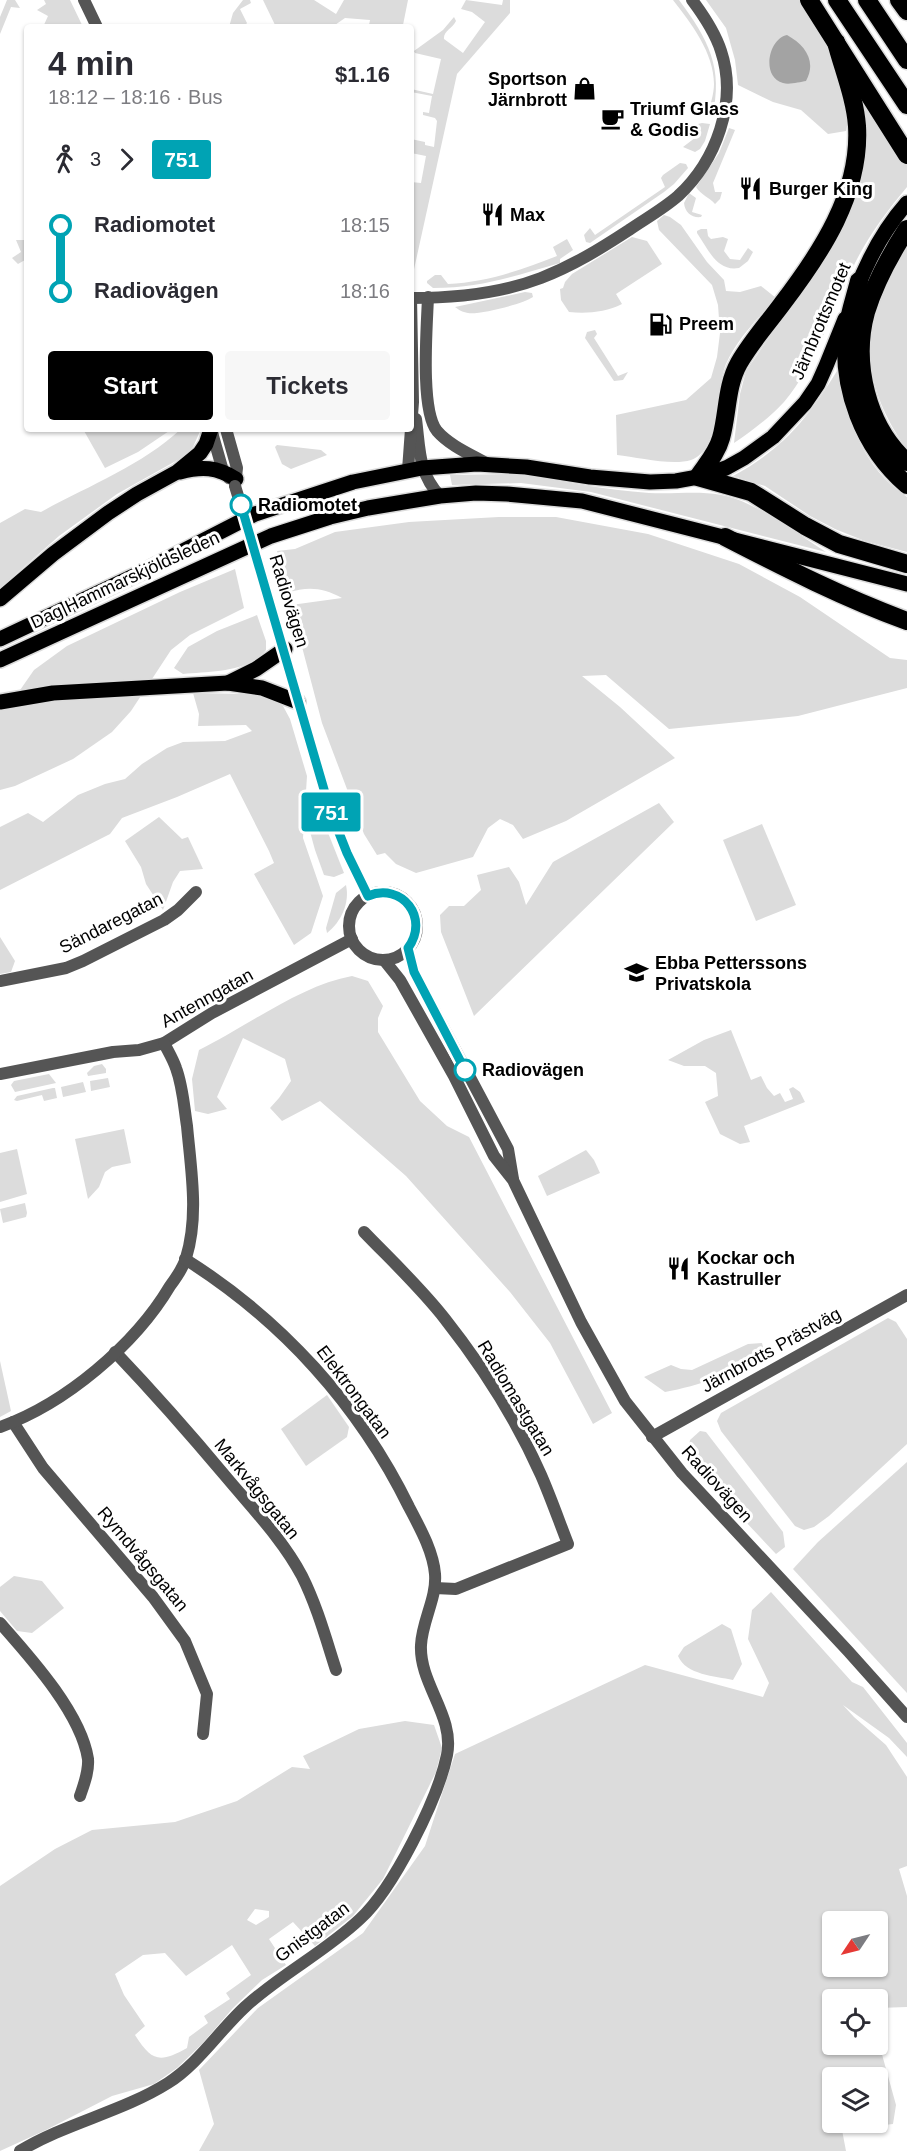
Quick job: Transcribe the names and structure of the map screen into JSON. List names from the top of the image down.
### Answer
{
  "streets": {
    "main road": ["Järnbrottsmotet", "Dag Hammarskjöldsleden"],
    "street": [
      "Radiovägen",
      "Sändaregatan",
      "Antenngatan",
      "Järnbrotts Prästväg",
      "Elektrongatan",
      "Radiomastgatan",
      "Markvågsgatan",
      "Rymdvågsgatan",
      "Gnistgatan"
    ]
  },
  "crossings": [
    ["Järnbrottsmotet", "Dag Hammarskjöldsleden"],
    ["Radiovägen", "Antenngatan"],
    ["Radiovägen", "Järnbrotts Prästväg"],
    ["Elektrongatan", "Radiomastgatan"],
    ["Elektrongatan", "Gnistgatan"],
    ["Radiomastgatan", "Gnistgatan"]
  ],
  "places": {
    "shop": ["Sportson Järnbrott"],
    "cafe": ["Triumf Glass & Godis"],
    "restaurant": ["Burger King", "Max", "Kockar och Kastruller"],
    "fuel station": ["Preem"],
    "other": ["Radiomotet", "Radiovägen"],
    "school or university": ["Ebba Petterssons Privatskola"]
  },
  "lines": ["bus line 751"],
  "north": "bottom left",
  "page": {
    "on_map": "751",
    "heading": ["4 min", "18:12 – 18:16 · Bus", "$1.16"],
    "legs": ["3", "751"],
    "list": [
      {
        "name": "Radiomotet",
        "value": "18:15"
      },
      {
        "name": "Radiovägen",
        "value": "18:16"
      }
    ],
    "buttons": ["Start", "Tickets"]
  }
}
